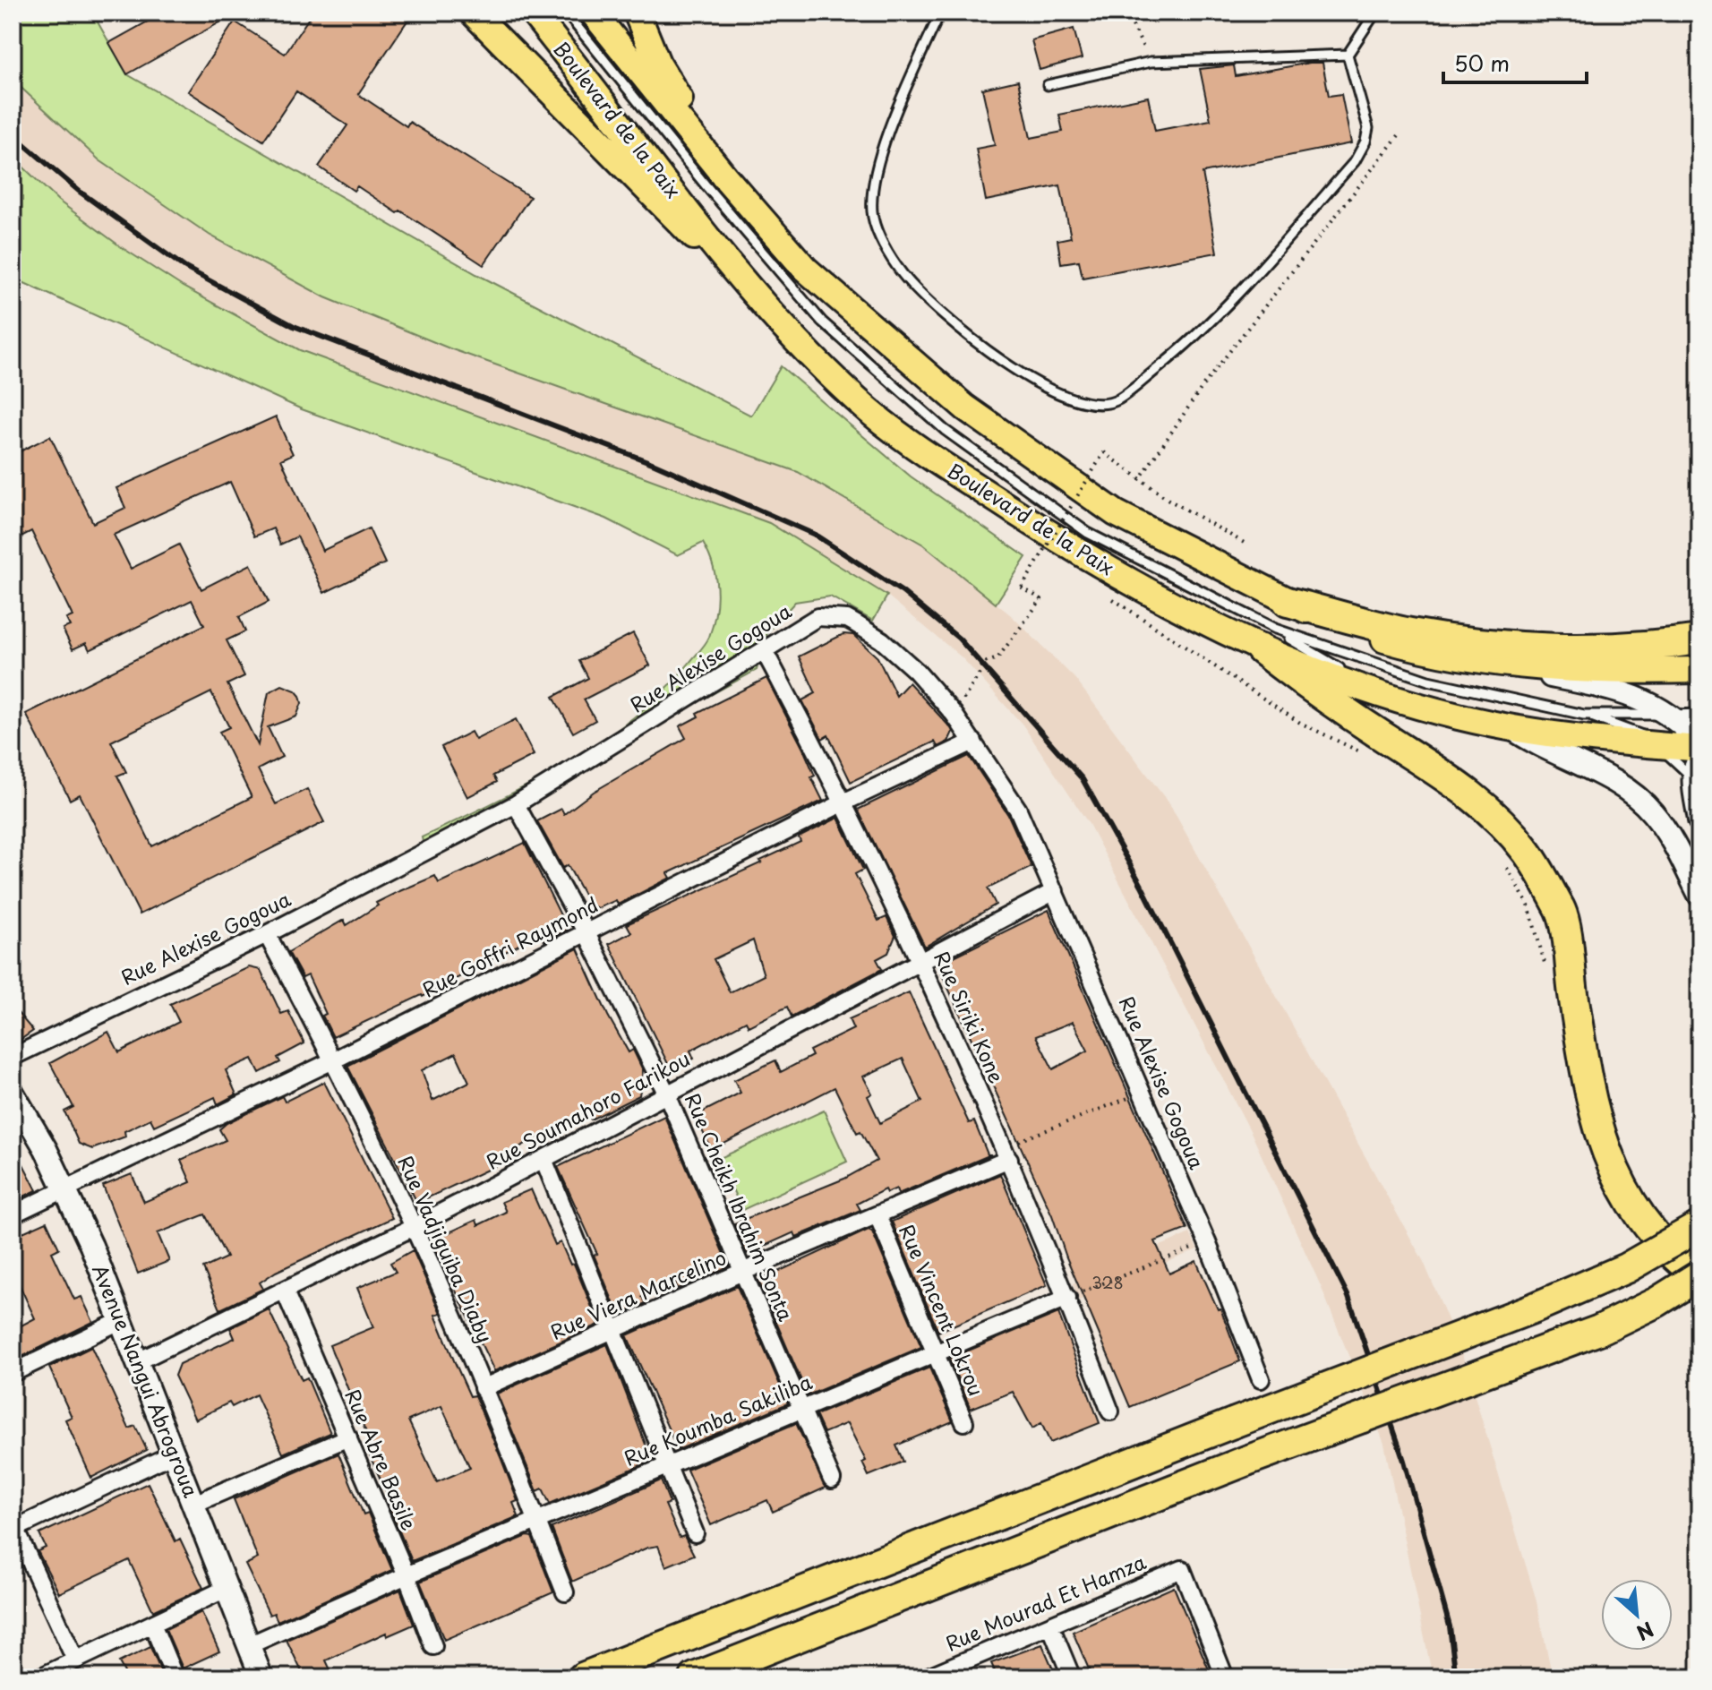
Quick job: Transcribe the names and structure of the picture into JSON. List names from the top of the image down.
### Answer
{
  "streets": {
    "main road": ["Boulevard de la Paix", "Avenue Nangui Abrogroua"],
    "street": [
      "Rue Alexise Gogoua",
      "Rue Goffri Raymond",
      "Rue Siriki Kone",
      "Rue Soumahoro Farikou",
      "Rue Cheikh Ibrahim Sonta",
      "Rue Vadjiguiba Diaby",
      "Rue Viera Marcelino",
      "Rue Vincent Lokrou",
      "Rue Koumba Sakiliba",
      "Rue Abre Basile",
      "Rue Mourad Et Hamza"
    ]
  },
  "crossings": [
    ["Rue Alexise Gogoua", "Rue Goffri Raymond"],
    ["Rue Alexise Gogoua", "Rue Siriki Kone"],
    ["Rue Alexise Gogoua", "Rue Soumahoro Farikou"],
    ["Rue Alexise Gogoua", "Rue Cheikh Ibrahim Sonta"],
    ["Rue Alexise Gogoua", "Rue Vadjiguiba Diaby"],
    ["Rue Goffri Raymond", "Rue Siriki Kone"],
    ["Rue Goffri Raymond", "Rue Cheikh Ibrahim Sonta"],
    ["Rue Goffri Raymond", "Rue Vadjiguiba Diaby"],
    ["Rue Goffri Raymond", "Avenue Nangui Abrogroua"],
    ["Rue Siriki Kone", "Rue Soumahoro Farikou"],
    ["Rue Siriki Kone", "Rue Viera Marcelino"],
    ["Rue Siriki Kone", "Rue Koumba Sakiliba"],
    ["Rue Soumahoro Farikou", "Rue Cheikh Ibrahim Sonta"],
    ["Rue Soumahoro Farikou", "Rue Vadjiguiba Diaby"],
    ["Rue Soumahoro Farikou", "Avenue Nangui Abrogroua"],
    ["Rue Soumahoro Farikou", "Rue Abre Basile"],
    ["Rue Cheikh Ibrahim Sonta", "Rue Viera Marcelino"],
    ["Rue Cheikh Ibrahim Sonta", "Rue Koumba Sakiliba"],
    ["Rue Vadjiguiba Diaby", "Rue Viera Marcelino"],
    ["Rue Vadjiguiba Diaby", "Rue Koumba Sakiliba"],
    ["Rue Viera Marcelino", "Rue Vincent Lokrou"],
    ["Rue Vincent Lokrou", "Rue Koumba Sakiliba"],
    ["Avenue Nangui Abrogroua", "Rue Koumba Sakiliba"],
    ["Rue Koumba Sakiliba", "Rue Abre Basile"]
  ],
  "house_numbers": ["328"],
  "scale_bar": "50 m",
  "north": "bottom right"
}
